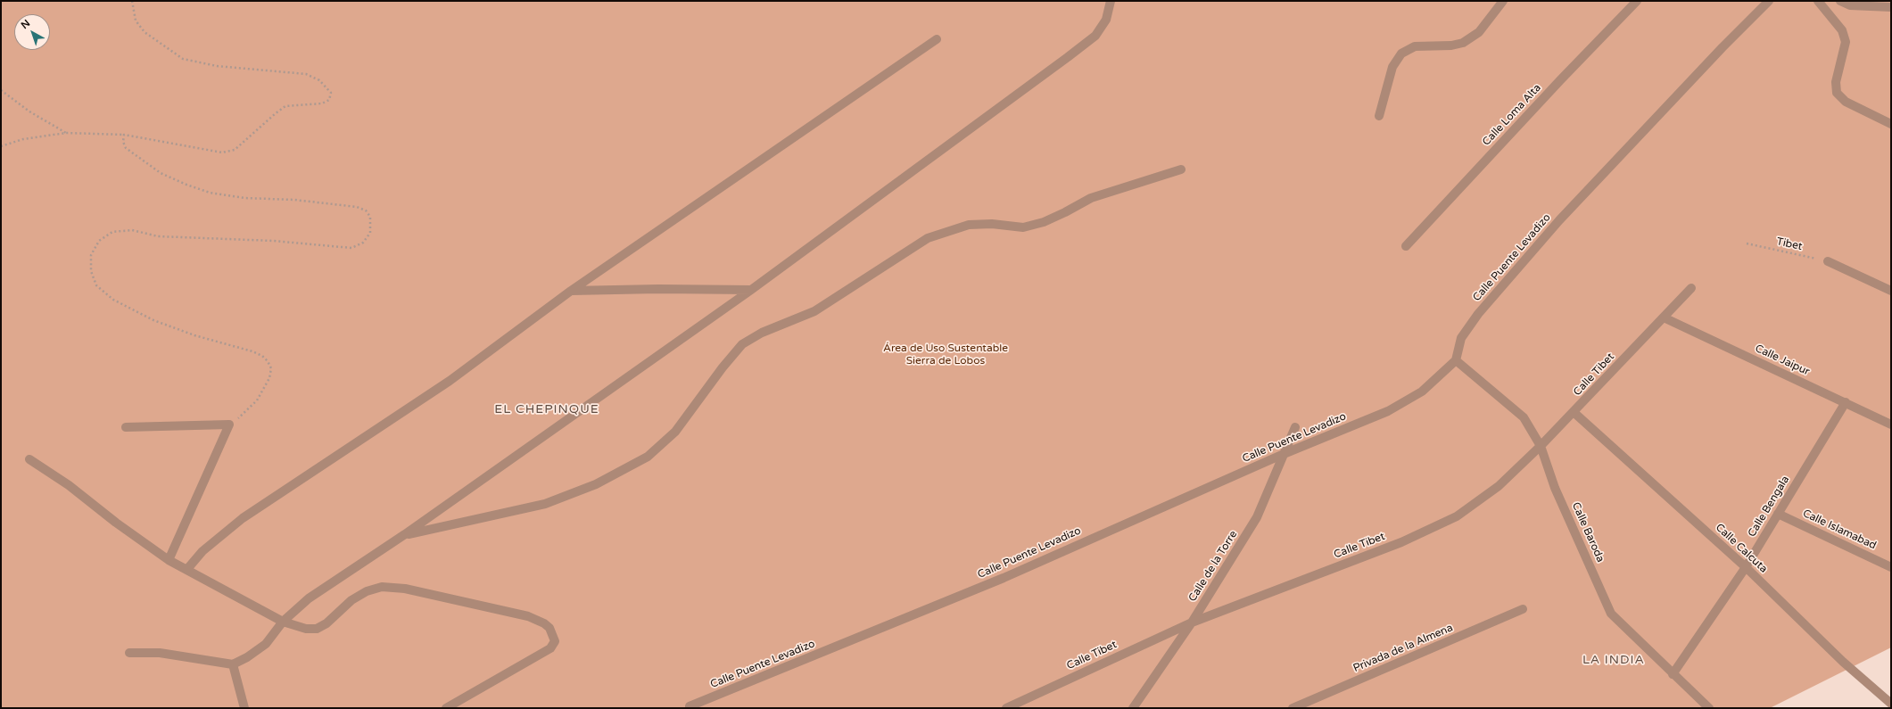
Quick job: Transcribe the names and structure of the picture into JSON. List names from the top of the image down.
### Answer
{
  "streets": {
    "street": [
      "Calle Loma Alta",
      "Calle Puente Levadizo",
      "Calle Jaipur",
      "Calle Tibet",
      "Calle Bengala",
      "Calle Islamabad",
      "Calle Baroda",
      "Calle Calcuta",
      "Calle de la Torre",
      "Privada de la Almena"
    ],
    "path": ["Tibet"]
  },
  "crossings": [
    ["Calle Puente Levadizo", "Calle Baroda"],
    ["Calle Puente Levadizo", "Calle de la Torre"],
    ["Calle Jaipur", "Calle Tibet"],
    ["Calle Jaipur", "Calle Bengala"],
    ["Calle Tibet", "Calle Baroda"],
    ["Calle Tibet", "Calle Calcuta"],
    ["Calle Tibet", "Calle de la Torre"],
    ["Calle Bengala", "Calle Islamabad"],
    ["Calle Bengala", "Calle Baroda"],
    ["Calle Bengala", "Calle Calcuta"]
  ],
  "districts": ["EL CHEPINQUE", "LA INDIA"],
  "parks": ["Área de Uso Sustentable Sierra de Lobos"],
  "north": "top left"
}
